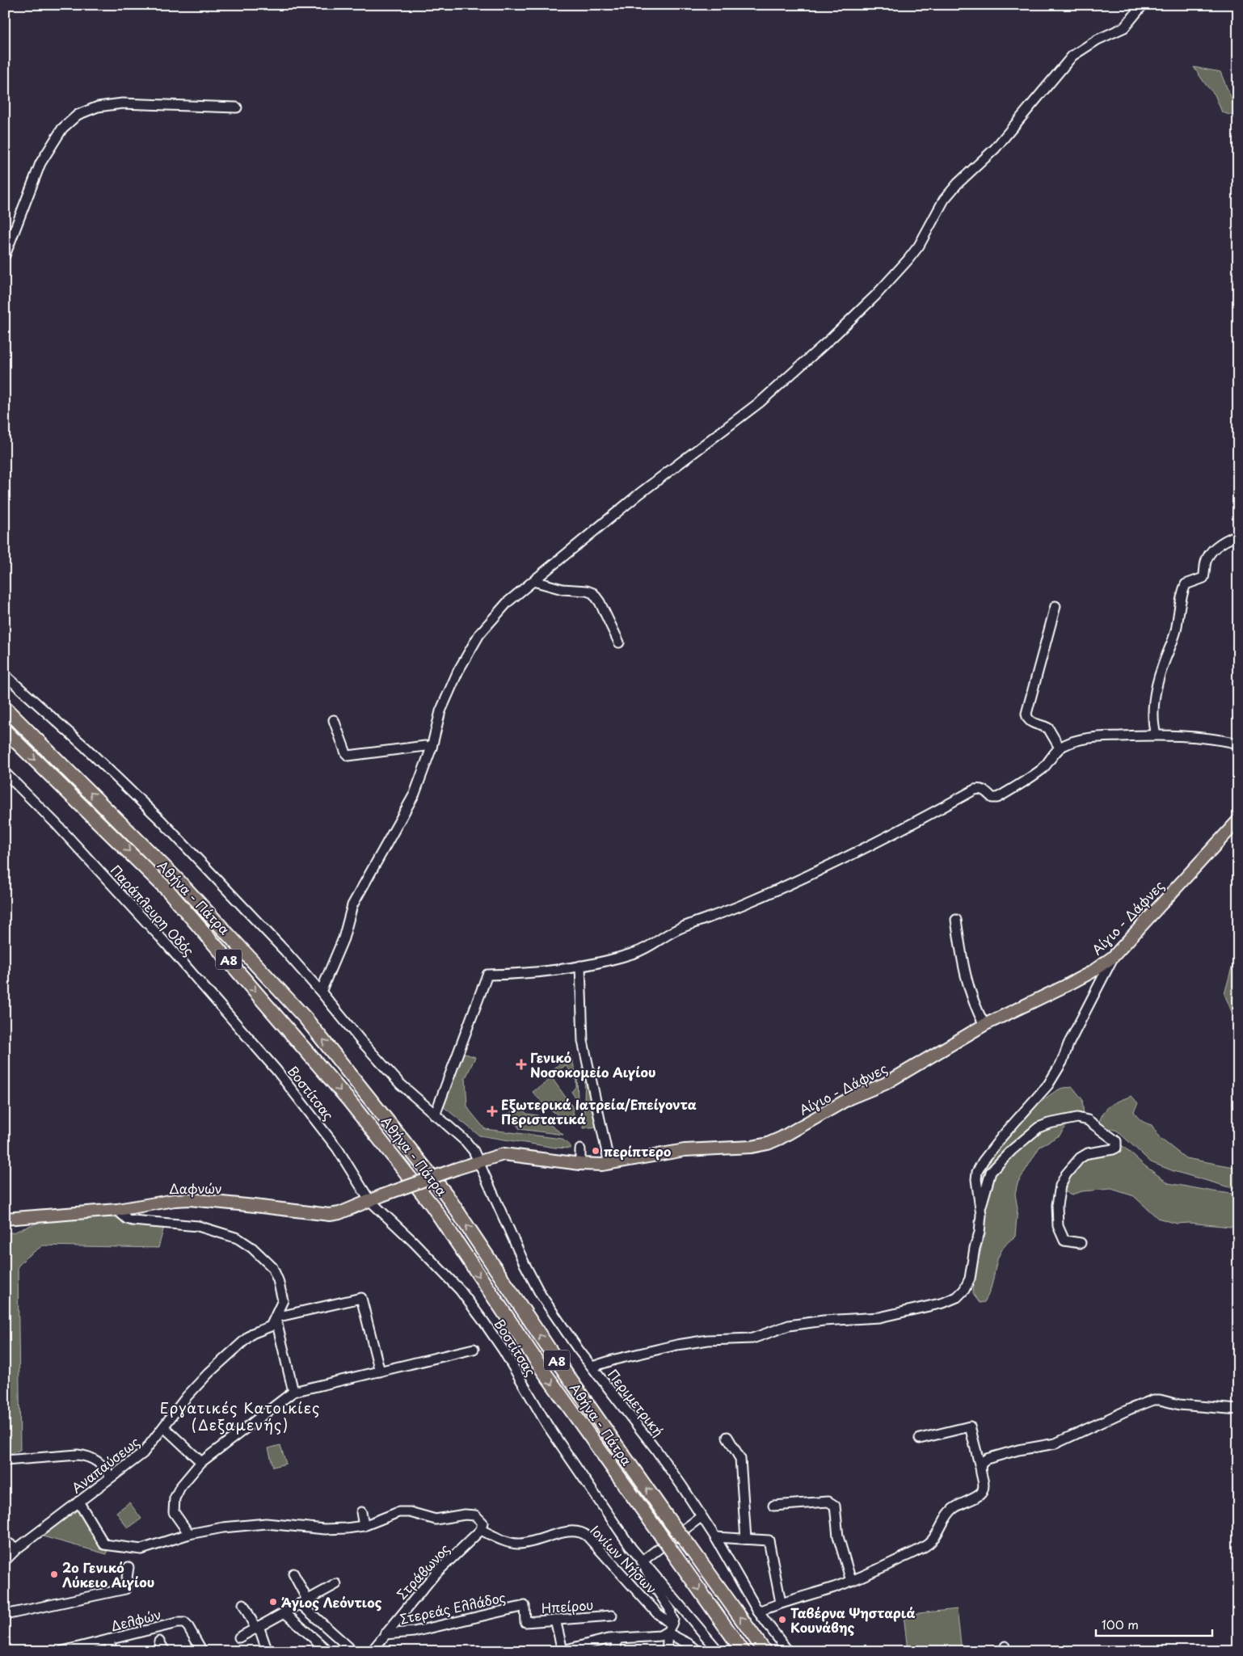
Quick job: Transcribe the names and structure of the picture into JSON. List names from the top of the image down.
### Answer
{
  "streets": {
    "highway": ["Αθήνα - Πάτρα", "Α8"],
    "main road": ["Αίγιο - Δάφνες", "Δαφνών"],
    "street": [
      "Παράπλευρη Οδός",
      "Βοστίτσας",
      "Περιμετρική",
      "Αναπαύσεως",
      "Ιονίων Νήσων",
      "Στράβωνος",
      "Ηπείρου",
      "Στερεάς Ελλάδος",
      "Δελφών"
    ]
  },
  "crossings": [
    ["Παράπλευρη Οδός", "Βοστίτσας"],
    ["Αίγιο - Δάφνες", "Δαφνών"],
    ["Αίγιο - Δάφνες", "Περιμετρική"],
    ["Βοστίτσας", "Δαφνών"],
    ["Δαφνών", "Αναπαύσεως"],
    ["Ιονίων Νήσων", "Στράβωνος"],
    ["Στράβωνος", "Στερεάς Ελλάδος"],
    ["Ηπείρου", "Στερεάς Ελλάδος"]
  ],
  "districts": ["Εργατικές Κατοικίες (Δεξαμενής)"],
  "places": {
    "health": ["Γενικό Νοσοκομείο Αιγίου", "Εξωτερικά Ιατρεία/Επείγοντα Περιστατικά"],
    "other": [
      "περίπτερο",
      "2ο Γενικό Λύκειο Αιγίου",
      "Άγιος Λεόντιος",
      "Ταβέρνα Ψησταριά Κουνάβης"
    ]
  },
  "scale_bar": "100 m"
}
